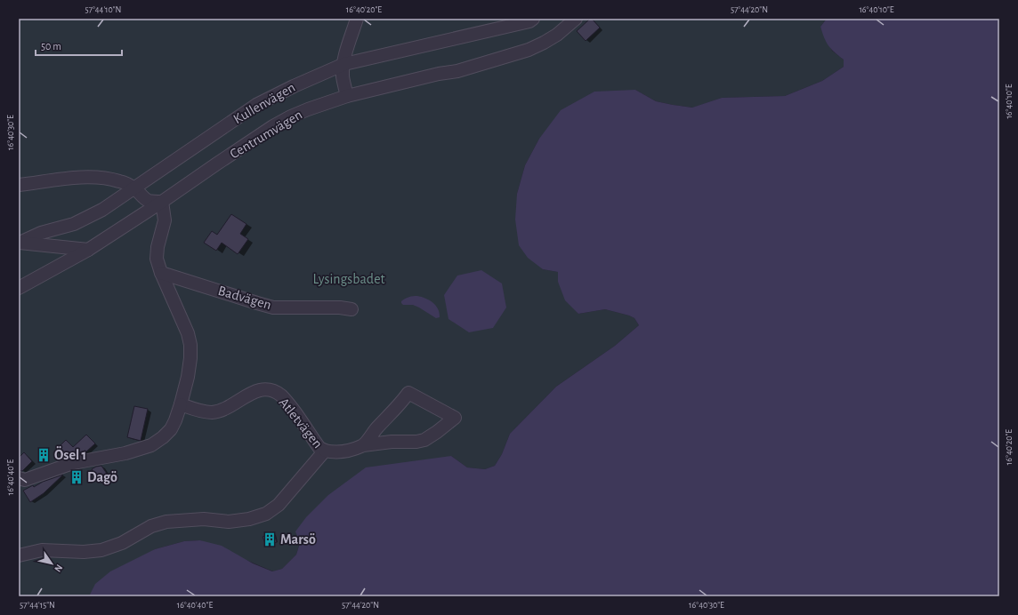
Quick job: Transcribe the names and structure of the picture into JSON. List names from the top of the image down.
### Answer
{
  "streets": {
    "lane": [
      "Kullenvägen",
      "Centrumvägen",
      "Badvägen",
      "Atletvägen"
    ]
  },
  "parks": ["Lysingsbadet"],
  "places": {
    "building": ["Ösel 1", "Dagö", "Marsö"]
  },
  "scale_bar": "50 m",
  "north": "bottom right",
  "coordinates": [
    "57°44'10\"N",
    "16°40'20\"E",
    "57°44'20\"N",
    "16°40'10\"E",
    "16°40'30\"E",
    "16°40'40\"E",
    "57°44'15\"N"
  ]
}
